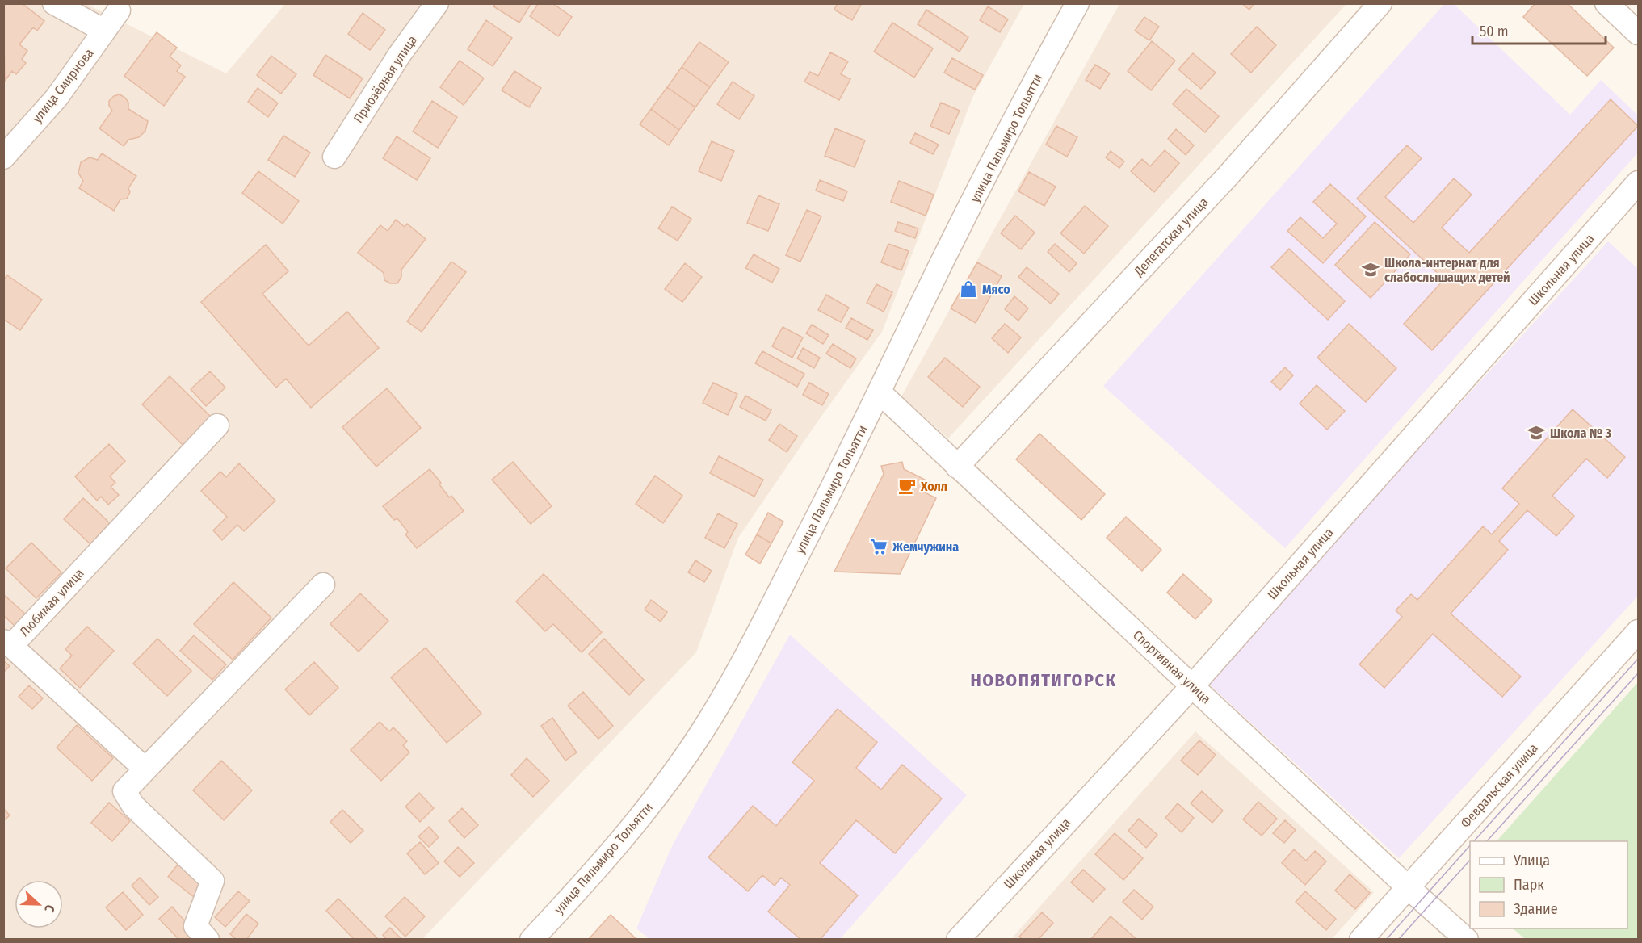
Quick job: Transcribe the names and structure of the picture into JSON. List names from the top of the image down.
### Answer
{
  "streets": {
    "street": [
      "Приозёрная улица",
      "улица Смирнова",
      "улица Пальмиро Тольятти",
      "Делегатская улица",
      "Школьная улица",
      "Любимая улица",
      "Спортивная улица",
      "Февральская улица"
    ]
  },
  "crossings": [
    ["улица Пальмиро Тольятти", "Спортивная улица"],
    ["Делегатская улица", "Спортивная улица"],
    ["Школьная улица", "Спортивная улица"],
    ["Спортивная улица", "Февральская улица"]
  ],
  "districts": ["НОВОПЯТИГОРСК"],
  "places": {
    "school or university": ["Школа-интернат для слабослышащих детей", "Школа № 3"],
    "shop": ["Мясо"],
    "cafe": ["Холл"],
    "supermarket": ["Жемчужина"]
  },
  "legend": ["Улица", "Парк", "Здание"],
  "scale_bar": "50 m",
  "north": "right"
}
